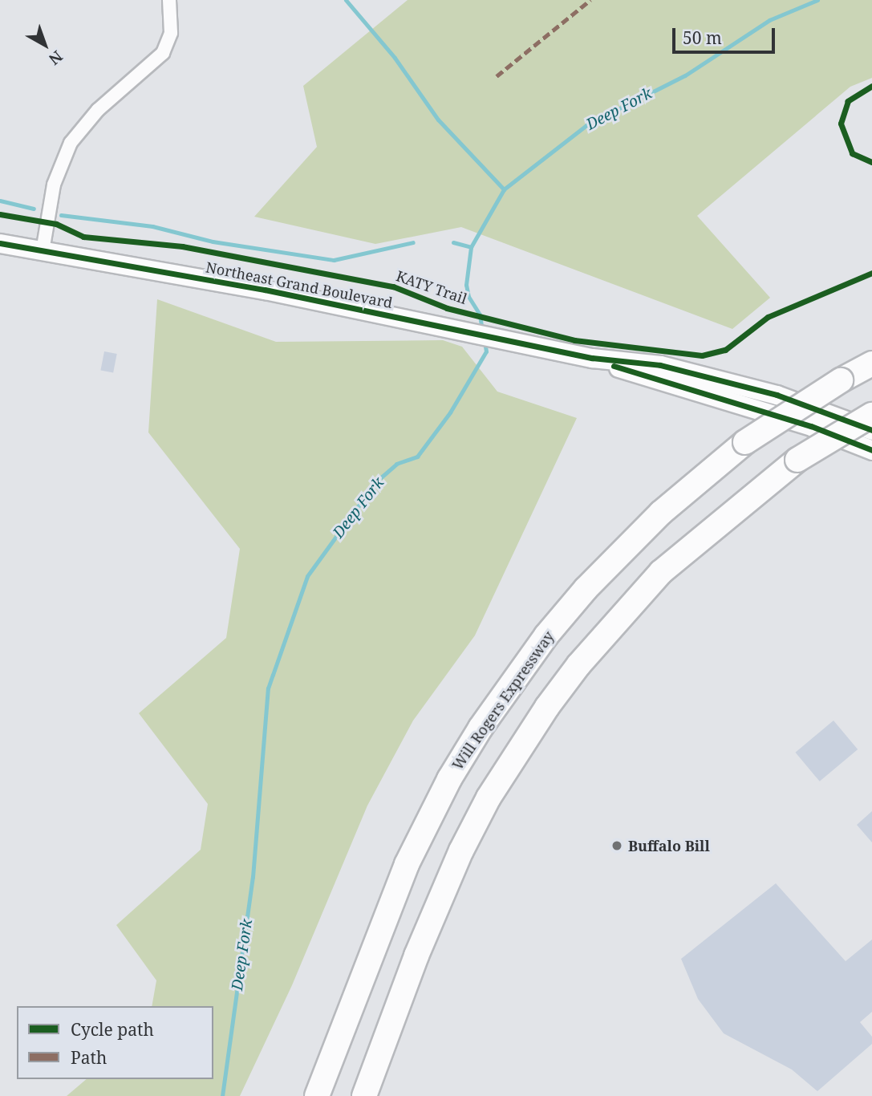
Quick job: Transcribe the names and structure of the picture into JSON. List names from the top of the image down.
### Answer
{
  "streets": {
    "highway": ["Will Rogers Expressway"],
    "street": ["Northeast Grand Boulevard"],
    "cycle path": ["KATY Trail"]
  },
  "water": ["Deep Fork"],
  "places": ["Buffalo Bill"],
  "legend": ["Cycle path", "Path"],
  "scale_bar": "50 m",
  "north": "bottom right"
}
